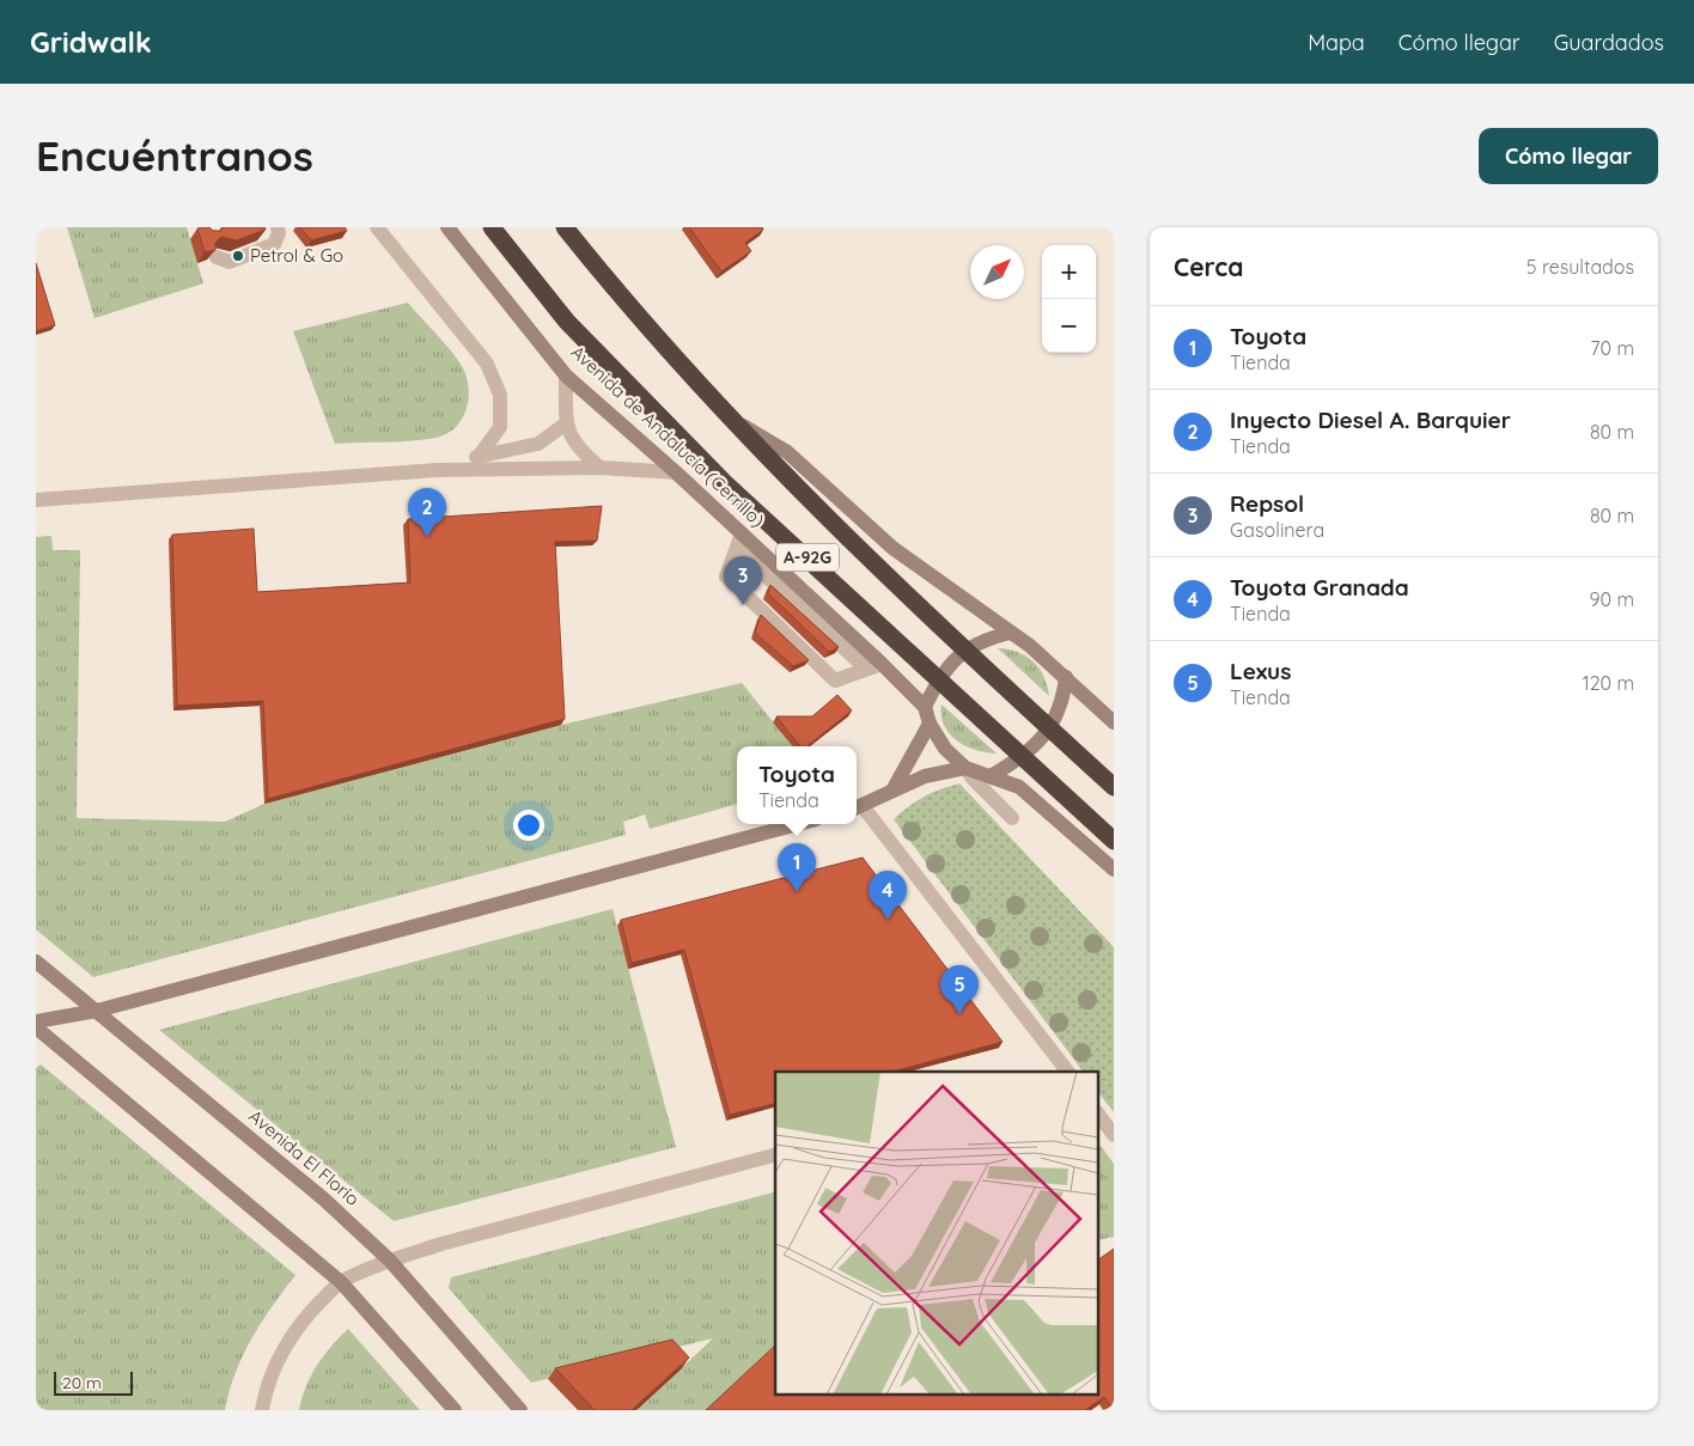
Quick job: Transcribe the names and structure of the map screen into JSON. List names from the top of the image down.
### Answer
{
  "streets": {
    "highway": ["Avenida de Andalucía (Cerrillo)", "A-92G"],
    "street": ["Avenida El Florío"]
  },
  "places": ["Petrol & Go"],
  "scale_bar": "20 m",
  "north": "top right",
  "page": {
    "header": "Gridwalk",
    "nav": ["Mapa", "Cómo llegar", "Guardados"],
    "buttons": "Cómo llegar",
    "title": "Encuéntranos",
    "heading": ["Cerca", "5 resultados"],
    "map_buttons": ["+", "−"],
    "list": [
      {
        "mark": "1",
        "name": "Toyota",
        "note": "Tienda",
        "value": "70 m"
      },
      {
        "mark": "2",
        "name": "Inyecto Diesel A. Barquier",
        "note": "Tienda",
        "value": "80 m"
      },
      {
        "mark": "3",
        "name": "Repsol",
        "note": "Gasolinera",
        "value": "80 m"
      },
      {
        "mark": "4",
        "name": "Toyota Granada",
        "note": "Tienda",
        "value": "90 m"
      },
      {
        "mark": "5",
        "name": "Lexus",
        "note": "Tienda",
        "value": "120 m"
      }
    ],
    "pins": [
      "2",
      "3",
      "1",
      "4",
      "5"
    ],
    "popup": ["Toyota", "Tienda"],
    "scale": "20 m"
  }
}
